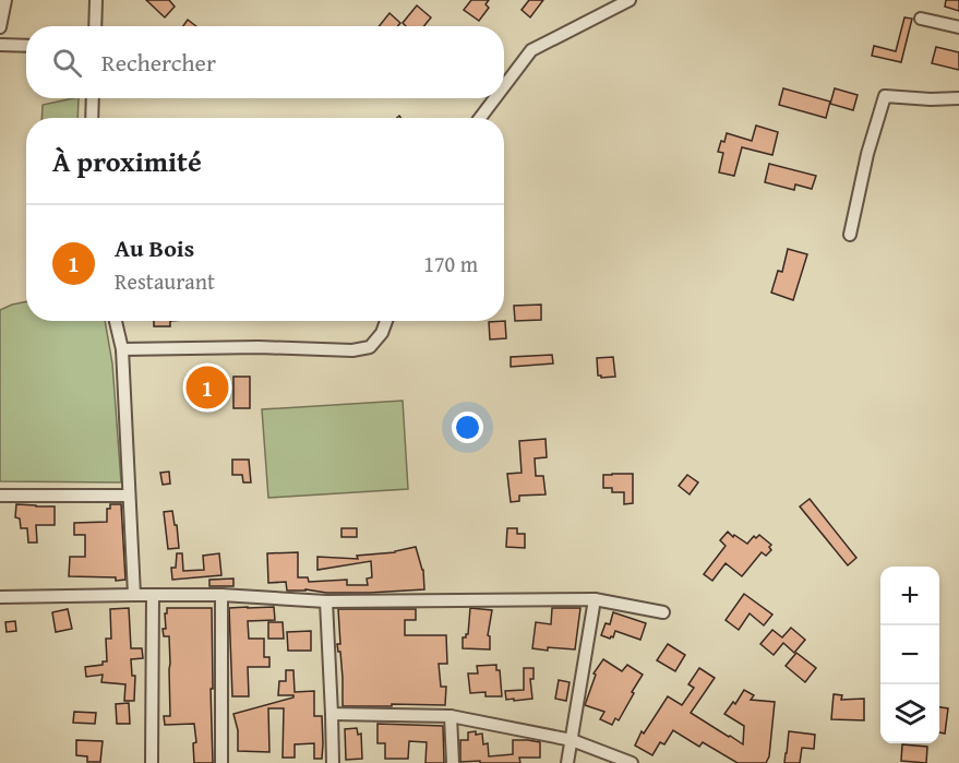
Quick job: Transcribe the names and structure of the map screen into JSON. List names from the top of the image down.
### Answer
{
  "page": {
    "search": "Rechercher",
    "heading": "À proximité",
    "list": [
      {
        "mark": "1",
        "name": "Au Bois",
        "note": "Restaurant",
        "value": "170 m"
      }
    ],
    "pins": "1",
    "map_buttons": ["+", "−"]
  }
}
